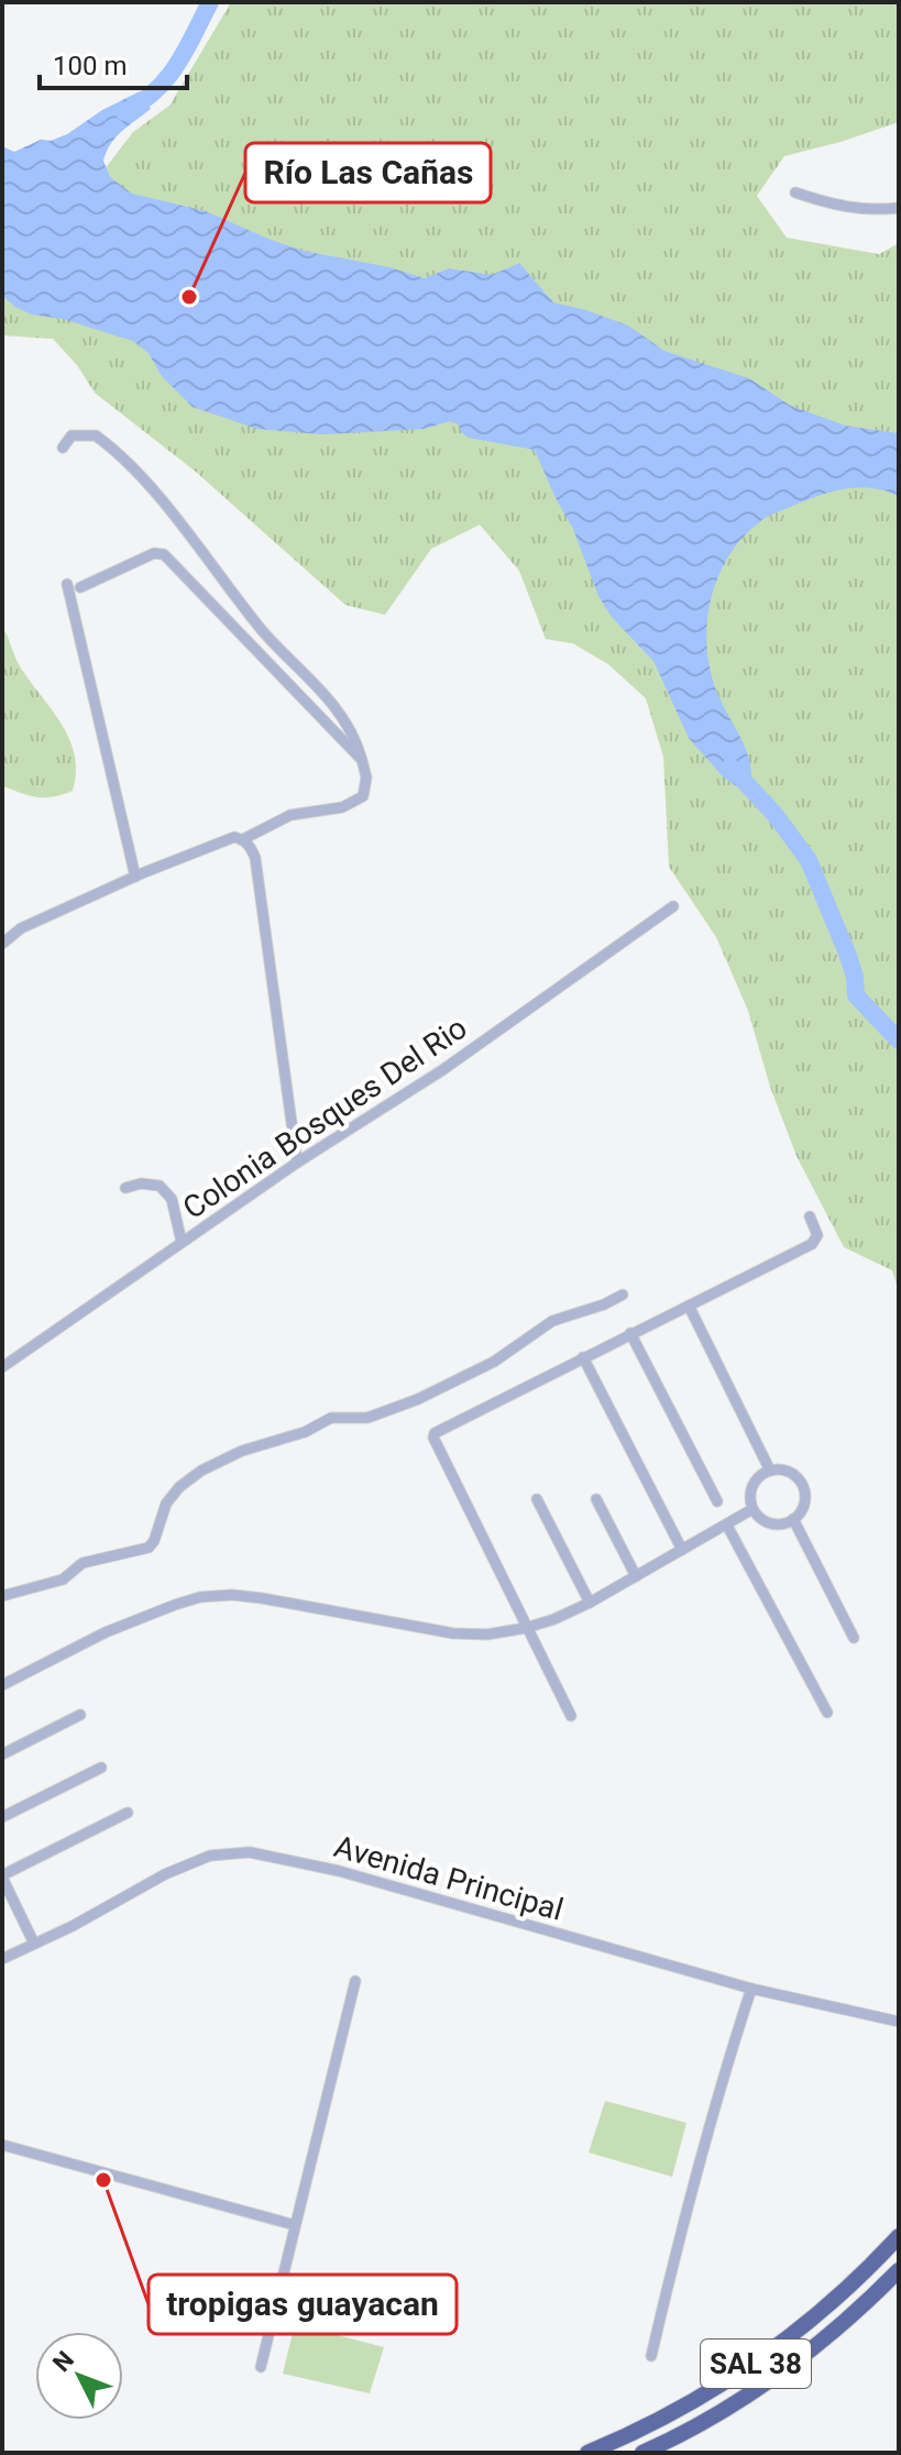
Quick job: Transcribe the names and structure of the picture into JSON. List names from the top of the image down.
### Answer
{
  "streets": {
    "highway": ["SAL 38"],
    "street": ["Colonia Bosques Del Rio", "Avenida Principal"]
  },
  "places": ["Río Las Cañas", "tropigas guayacan"],
  "scale_bar": "100 m",
  "north": "top left"
}
